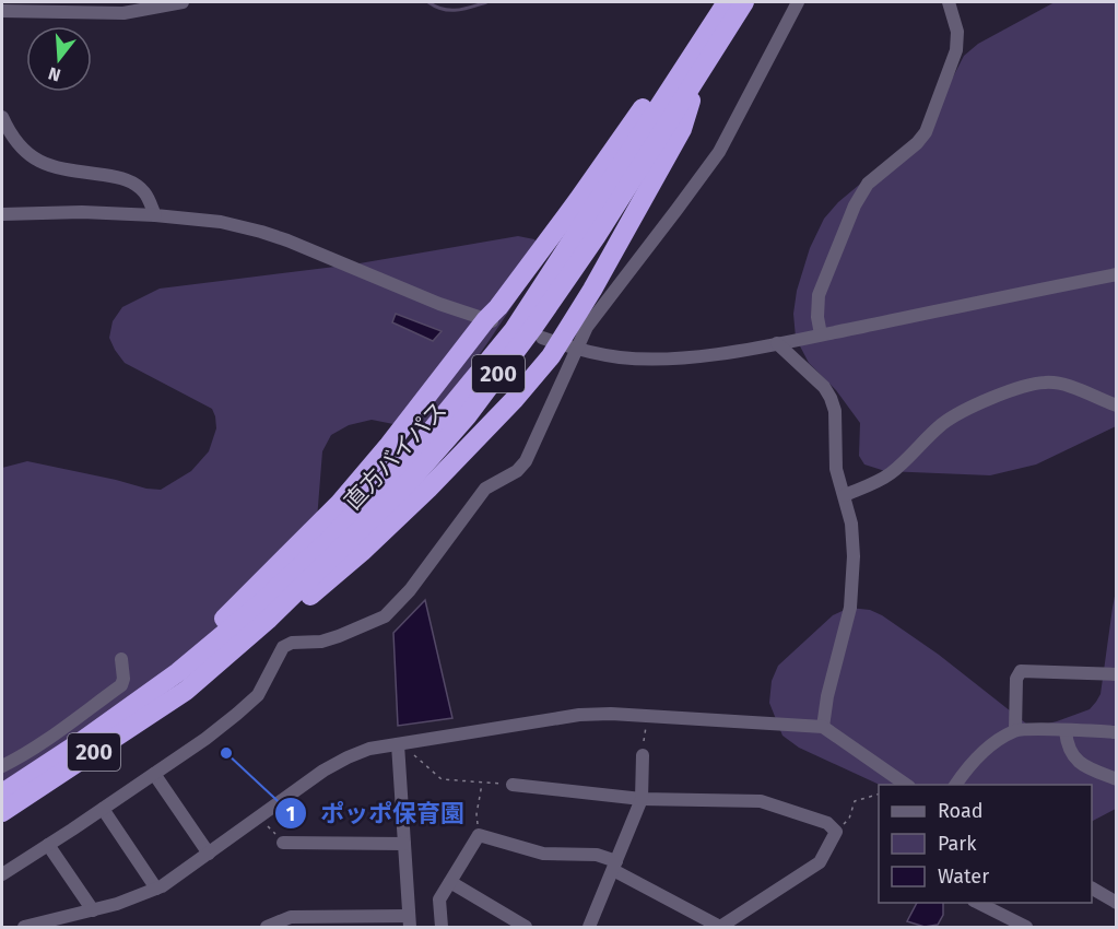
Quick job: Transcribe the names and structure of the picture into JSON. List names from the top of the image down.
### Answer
{
  "streets": {
    "highway": ["200", "直方バイパス"]
  },
  "places": ["ポッポ保育園"],
  "legend": ["Road", "Park", "Water"],
  "north": "bottom"
}
